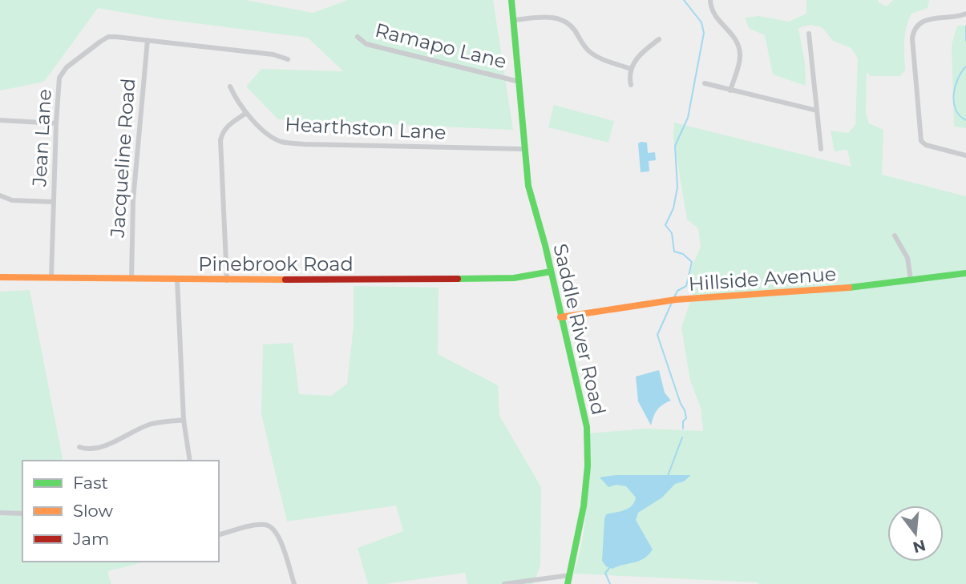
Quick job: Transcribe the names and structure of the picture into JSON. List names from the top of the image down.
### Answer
{
  "streets": {
    "street": [
      "Ramapo Lane",
      "Hearthston Lane",
      "Jean Lane",
      "Jacqueline Road",
      "Pinebrook Road",
      "Hillside Avenue",
      "Saddle River Road"
    ]
  },
  "crossings": [
    ["Ramapo Lane", "Saddle River Road"],
    ["Hearthston Lane", "Saddle River Road"],
    ["Jean Lane", "Jacqueline Road"],
    ["Jean Lane", "Pinebrook Road"],
    ["Jacqueline Road", "Pinebrook Road"],
    ["Pinebrook Road", "Saddle River Road"],
    ["Hillside Avenue", "Saddle River Road"]
  ],
  "legend": ["Fast", "Slow", "Jam"],
  "north": "bottom"
}
